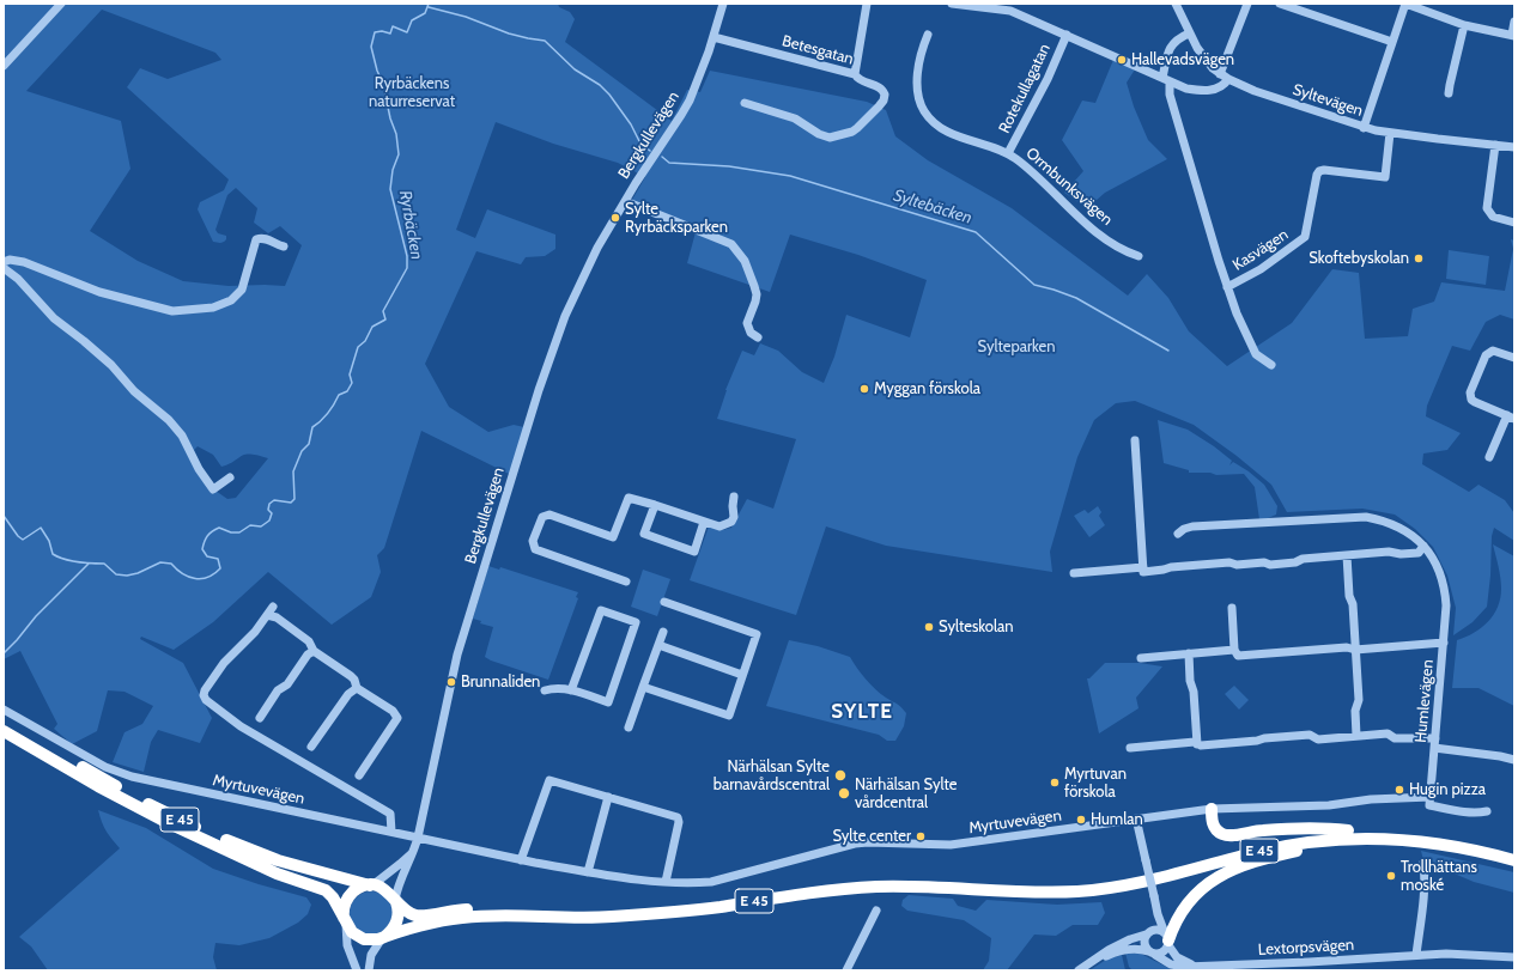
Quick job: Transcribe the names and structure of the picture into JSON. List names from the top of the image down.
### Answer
{
  "streets": {
    "highway": ["E 45"],
    "street": [
      "Betesgatan",
      "Rotekullagatan",
      "Syltevägen",
      "Bergkullevägen",
      "Ormbunksvägen",
      "Kasvägen",
      "Humlevägen",
      "Myrtuvevägen",
      "Lextorpsvägen"
    ]
  },
  "crossings": [
    ["Betesgatan", "Bergkullevägen"],
    ["Rotekullagatan", "Ormbunksvägen"],
    ["Syltevägen", "Kasvägen"],
    ["Bergkullevägen", "Myrtuvevägen"],
    ["Bergkullevägen", "E 45"],
    ["Humlevägen", "Myrtuvevägen"]
  ],
  "districts": ["SYLTE"],
  "water": ["Syltebäcken", "Ryrbäcken"],
  "parks": ["Ryrbäckens naturreservat", "Sylteparken"],
  "places": [
    "Hallevadsvägen",
    "Sylte Ryrbäcksparken",
    "Skoftebyskolan",
    "Myggan förskola",
    "Sylteskolan",
    "Brunnaliden",
    "Närhälsan Sylte barnavårdscentral",
    "Myrtuvan förskola",
    "Hugin pizza",
    "Närhälsan Sylte vårdcentral",
    "Humlan",
    "Sylte center",
    "Trollhättans moské"
  ]
}
